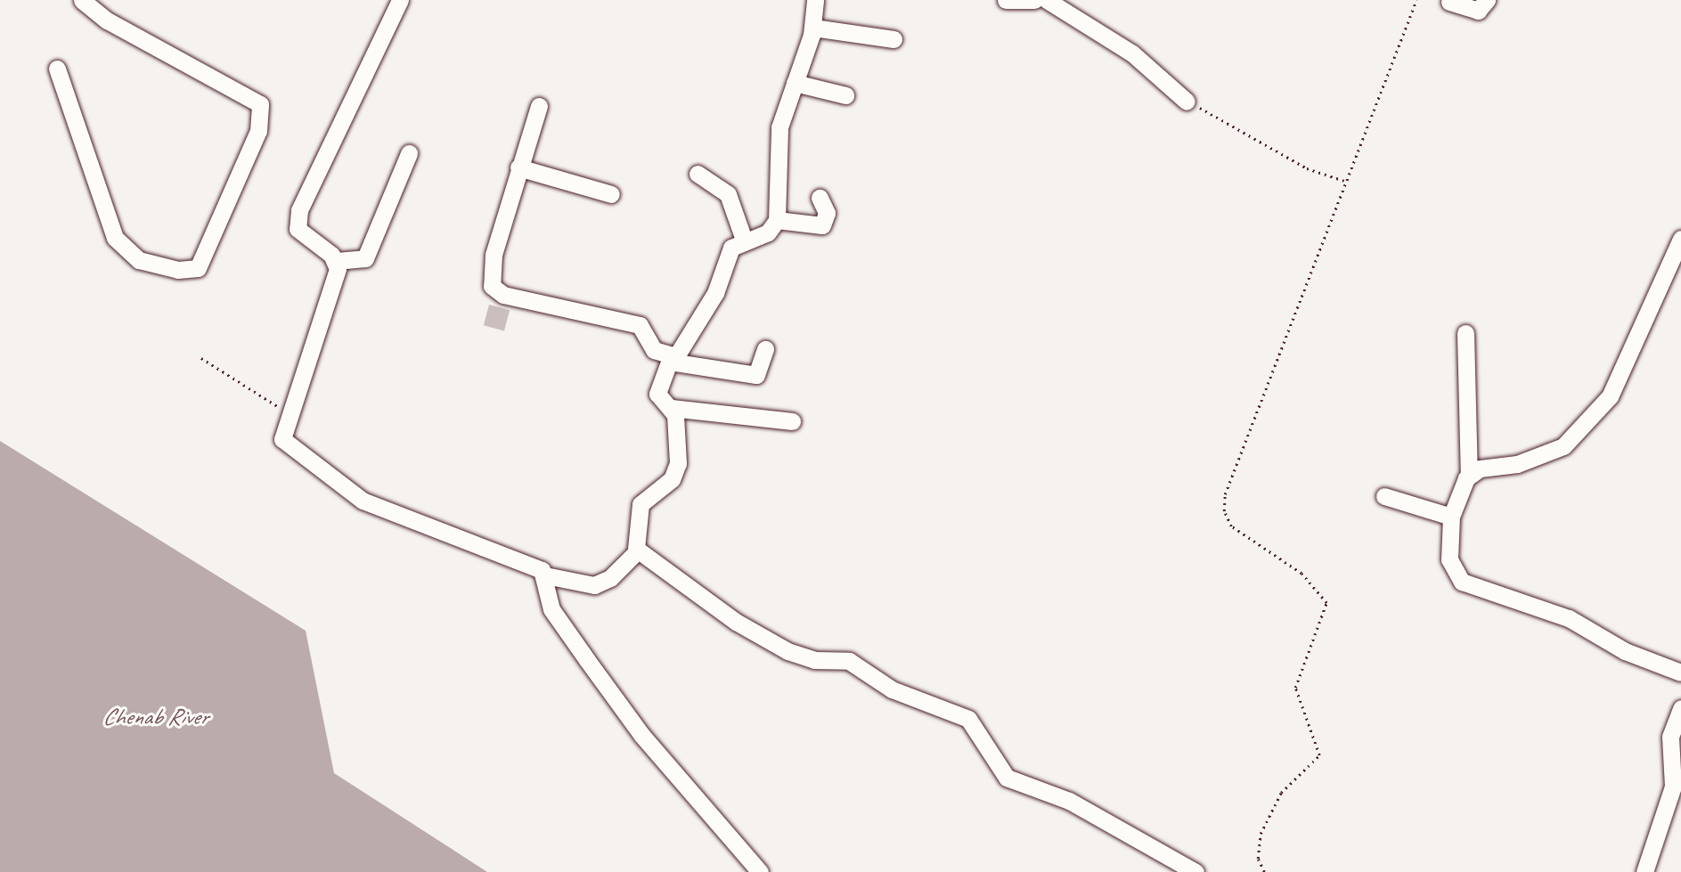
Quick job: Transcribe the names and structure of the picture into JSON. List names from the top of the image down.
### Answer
{
  "water": ["Chenab River"]
}
